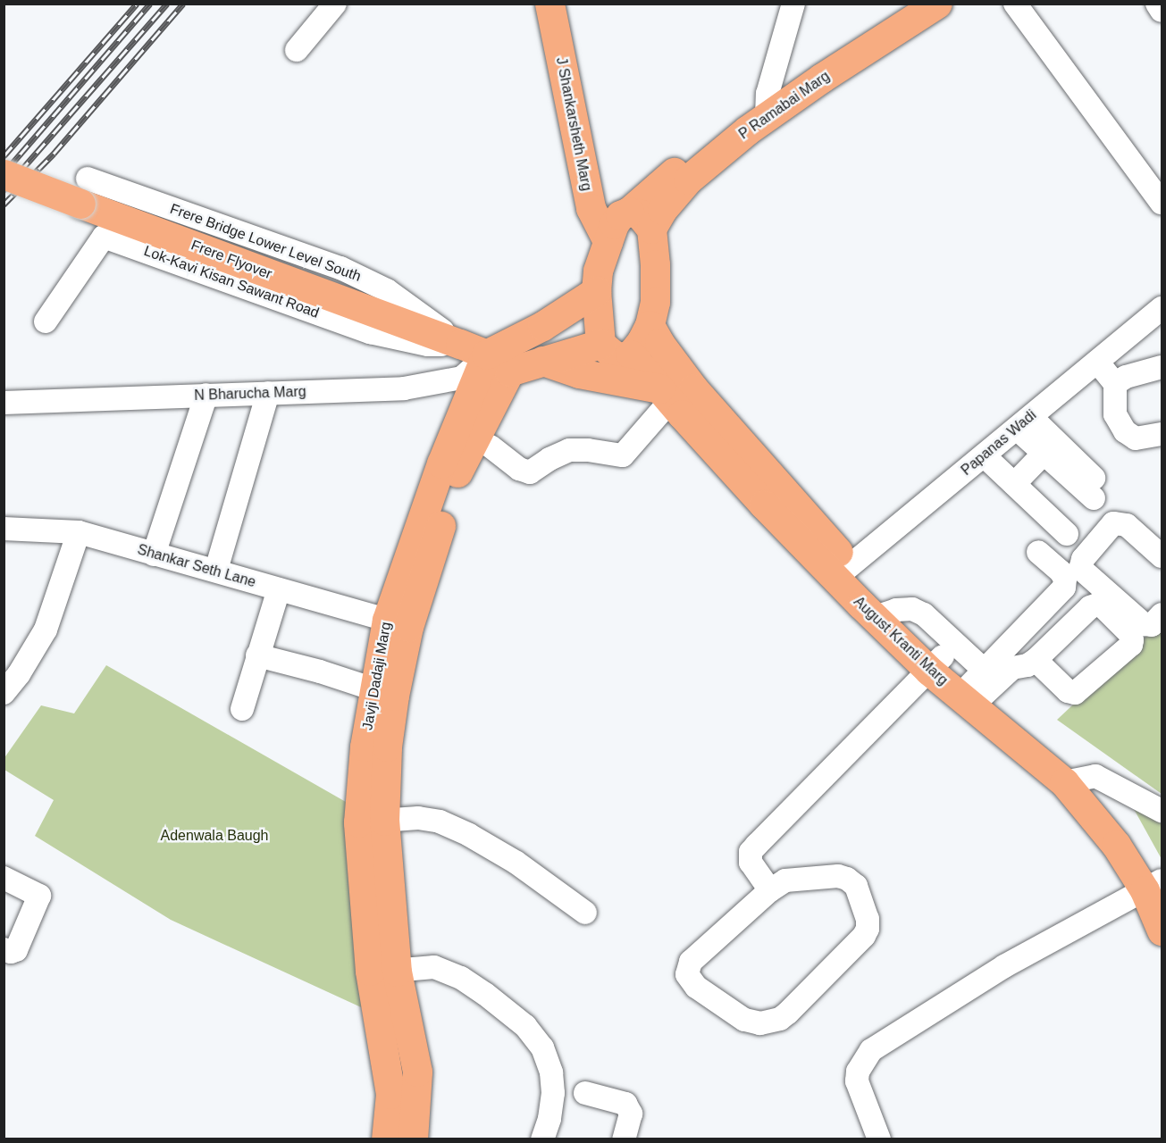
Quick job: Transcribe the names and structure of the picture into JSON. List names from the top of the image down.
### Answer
{
  "streets": {
    "main road": [
      "P Ramabai Marg",
      "J Shankarsheth Marg",
      "Frere Flyover",
      "August Kranti Marg",
      "Javji Dadaji Marg"
    ],
    "street": [
      "Lok-Kavi Kisan Sawant Road",
      "N Bharucha Marg",
      "Papanas Wadi",
      "Shankar Seth Lane"
    ]
  },
  "crossings": [
    ["P Ramabai Marg", "J Shankarsheth Marg"],
    ["Frere Flyover", "Lok-Kavi Kisan Sawant Road"],
    ["Frere Flyover", "N Bharucha Marg"],
    ["Frere Flyover", "Javji Dadaji Marg"],
    ["N Bharucha Marg", "Javji Dadaji Marg"],
    ["Papanas Wadi", "August Kranti Marg"],
    ["Shankar Seth Lane", "Javji Dadaji Marg"]
  ],
  "parks": ["Adenwala Baugh"]
}
